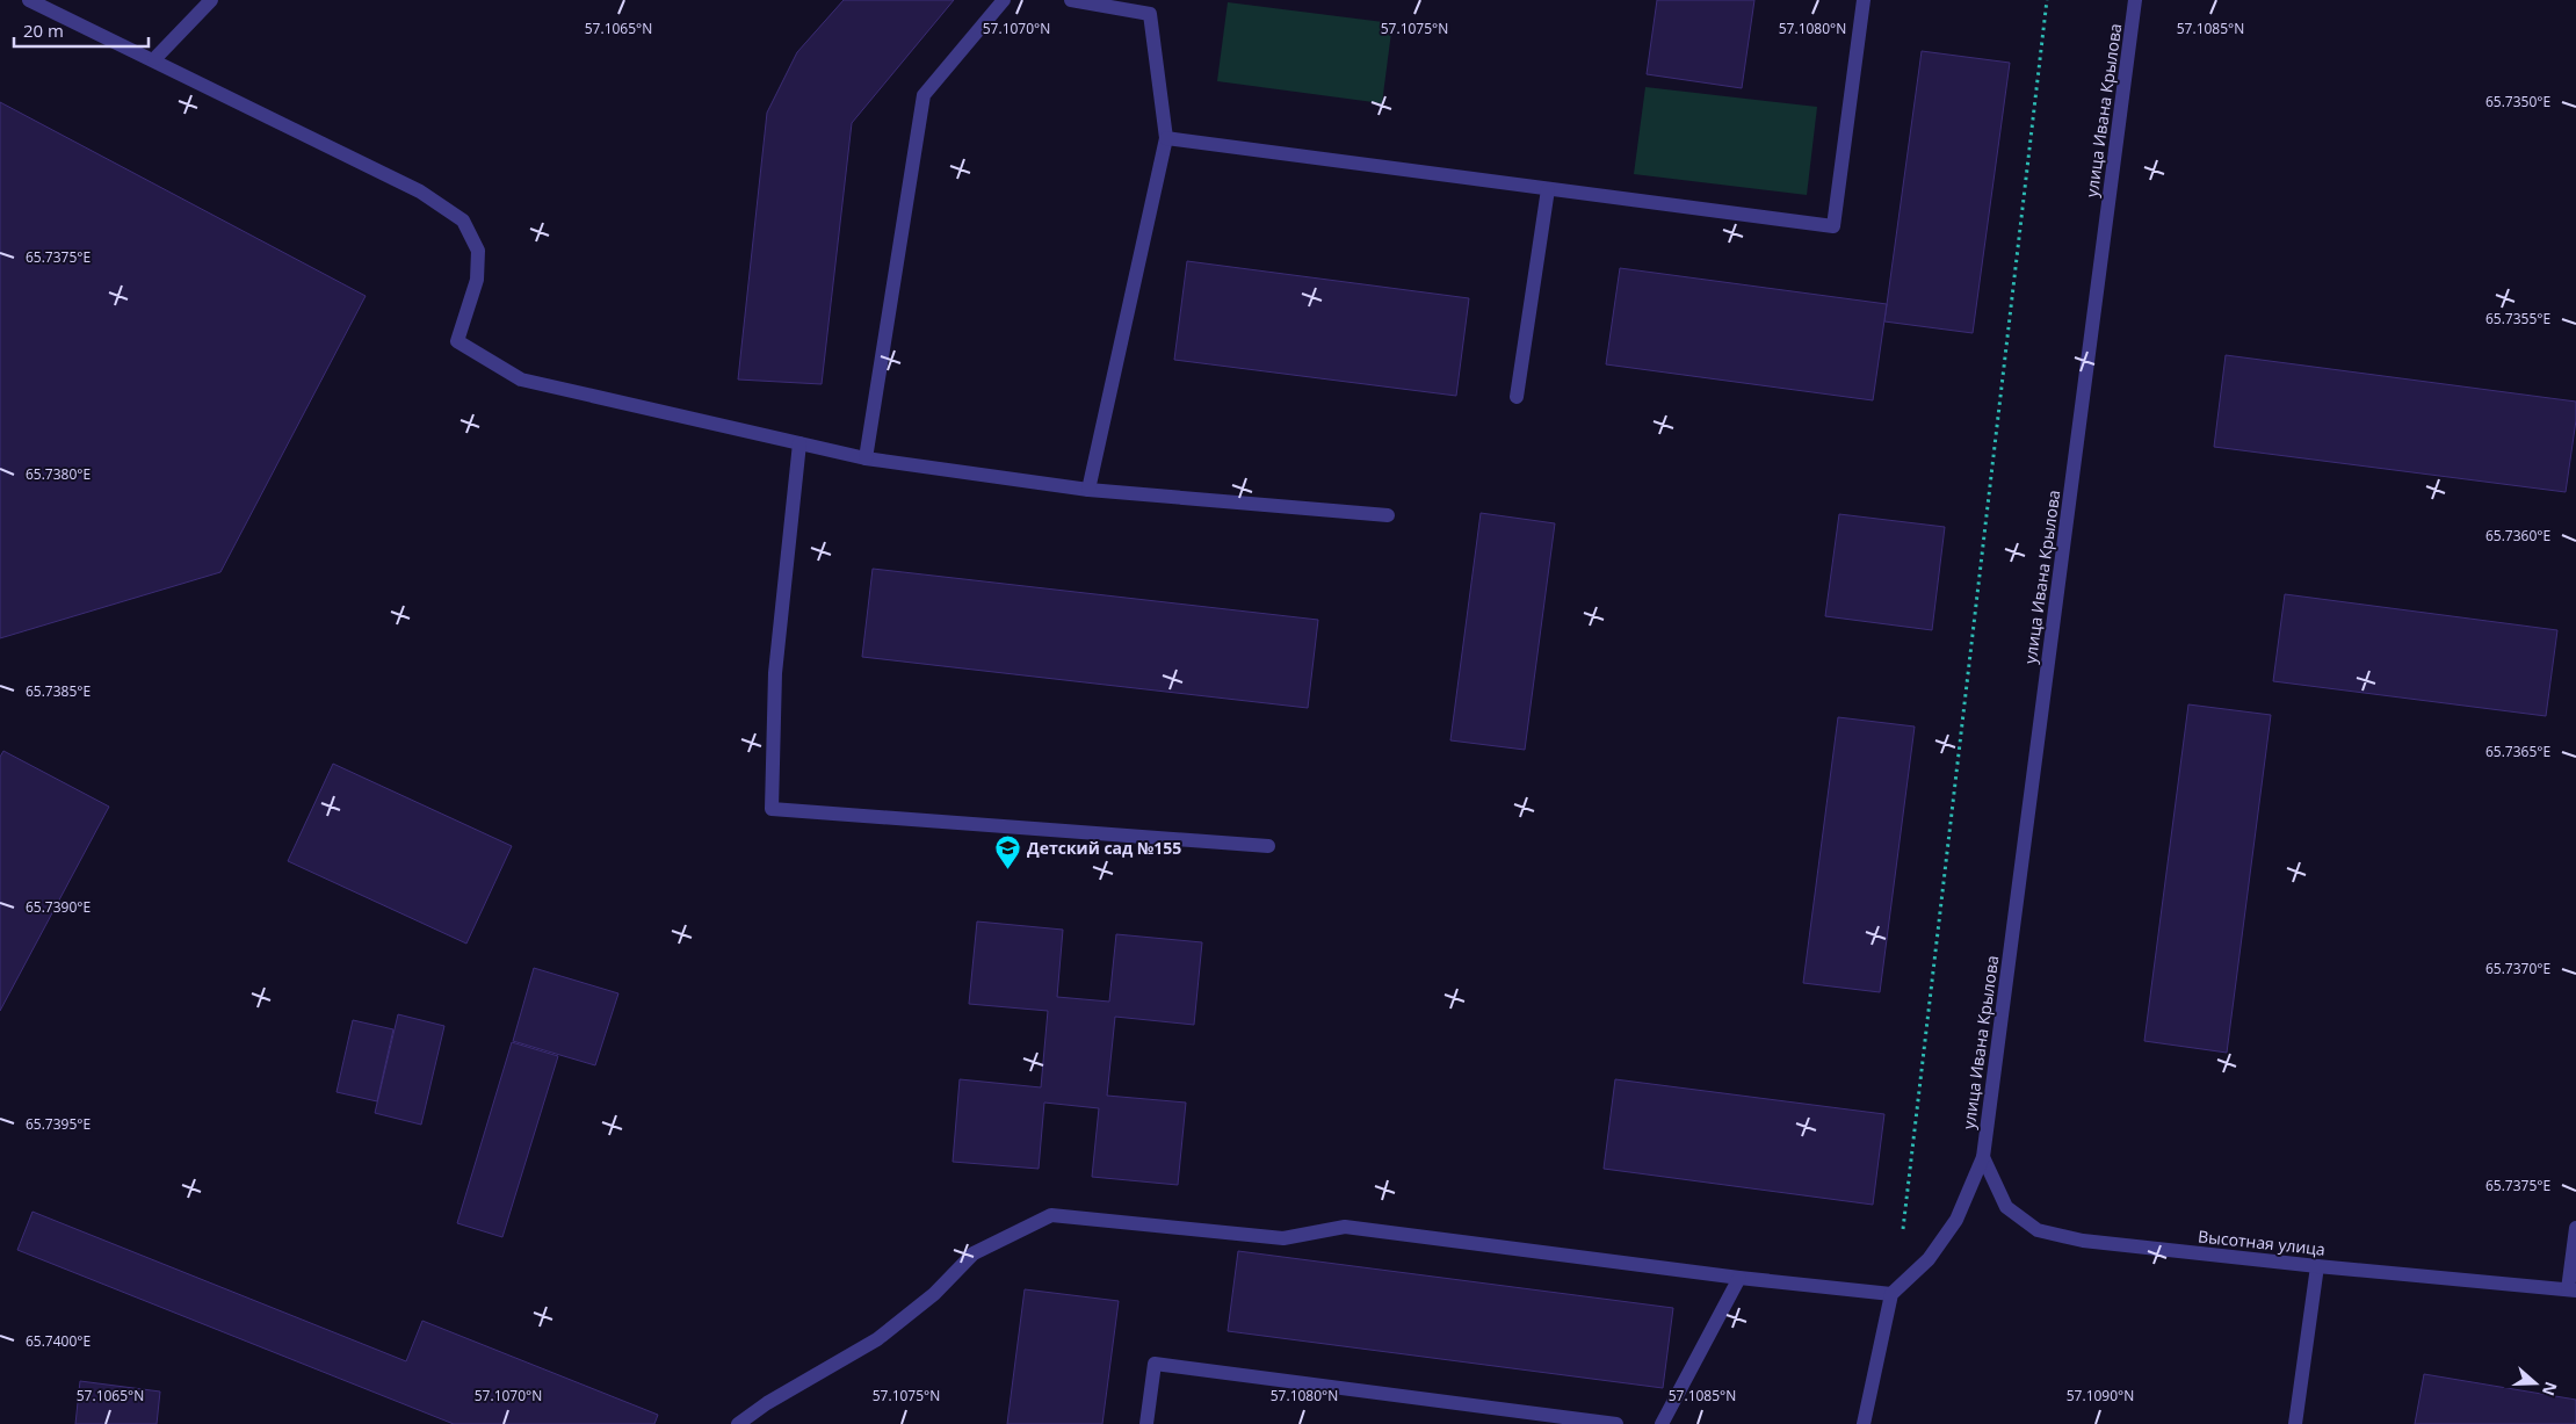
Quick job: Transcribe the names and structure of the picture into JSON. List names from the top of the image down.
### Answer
{
  "streets": {
    "street": ["улица Ивана Крылова", "Высотная улица"]
  },
  "crossings": [
    ["улица Ивана Крылова", "Высотная улица"]
  ],
  "places": {
    "school or university": ["Детский сад №155"]
  },
  "scale_bar": "20 m",
  "north": "right",
  "coordinates": [
    "57.1065°N",
    "57.1070°N",
    "57.1075°N",
    "57.1080°N",
    "57.1085°N",
    "65.7350°E",
    "65.7375°E",
    "65.7355°E",
    "65.7380°E",
    "65.7360°E",
    "65.7385°E",
    "65.7365°E",
    "65.7390°E",
    "65.7370°E",
    "65.7395°E",
    "65.7400°E",
    "57.1090°N"
  ]
}
